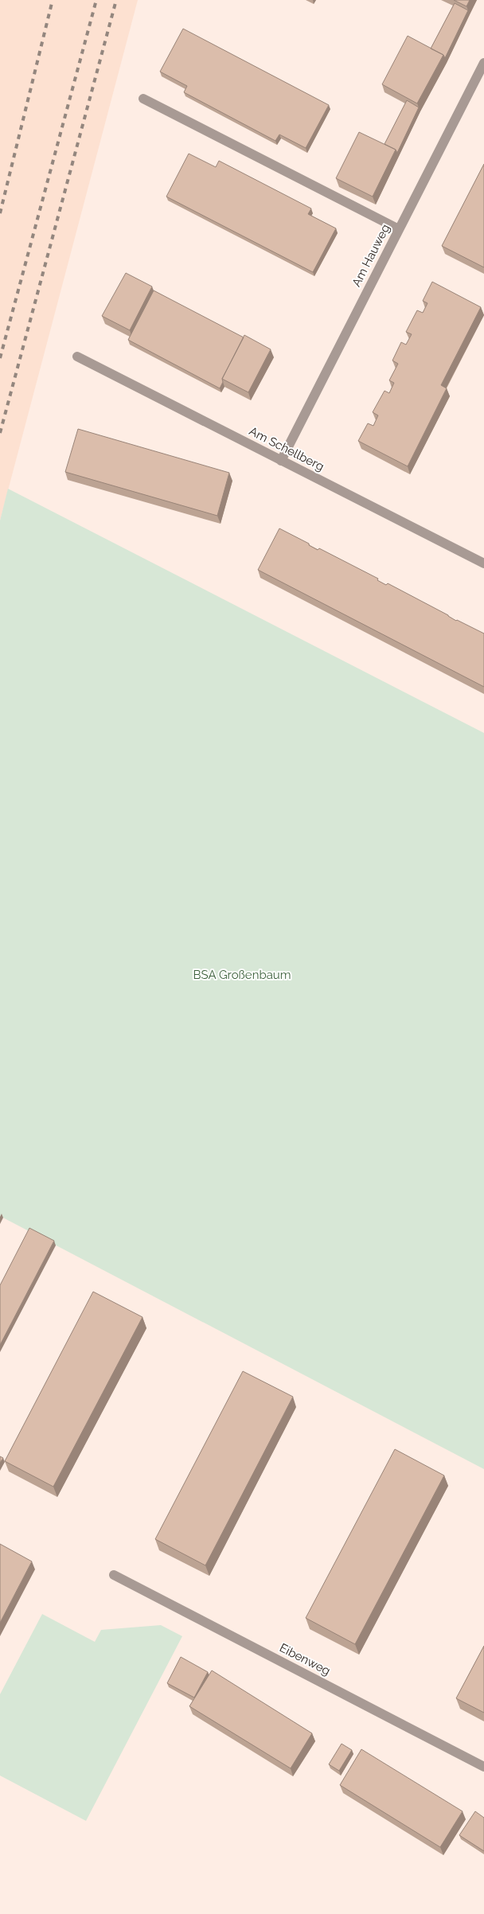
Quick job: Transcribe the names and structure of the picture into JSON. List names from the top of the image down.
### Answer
{
  "streets": {
    "street": ["Am Hauweg", "Am Schellberg", "Eibenweg"]
  },
  "crossings": [
    ["Am Hauweg", "Am Schellberg"]
  ],
  "parks": ["BSA Großenbaum"]
}
